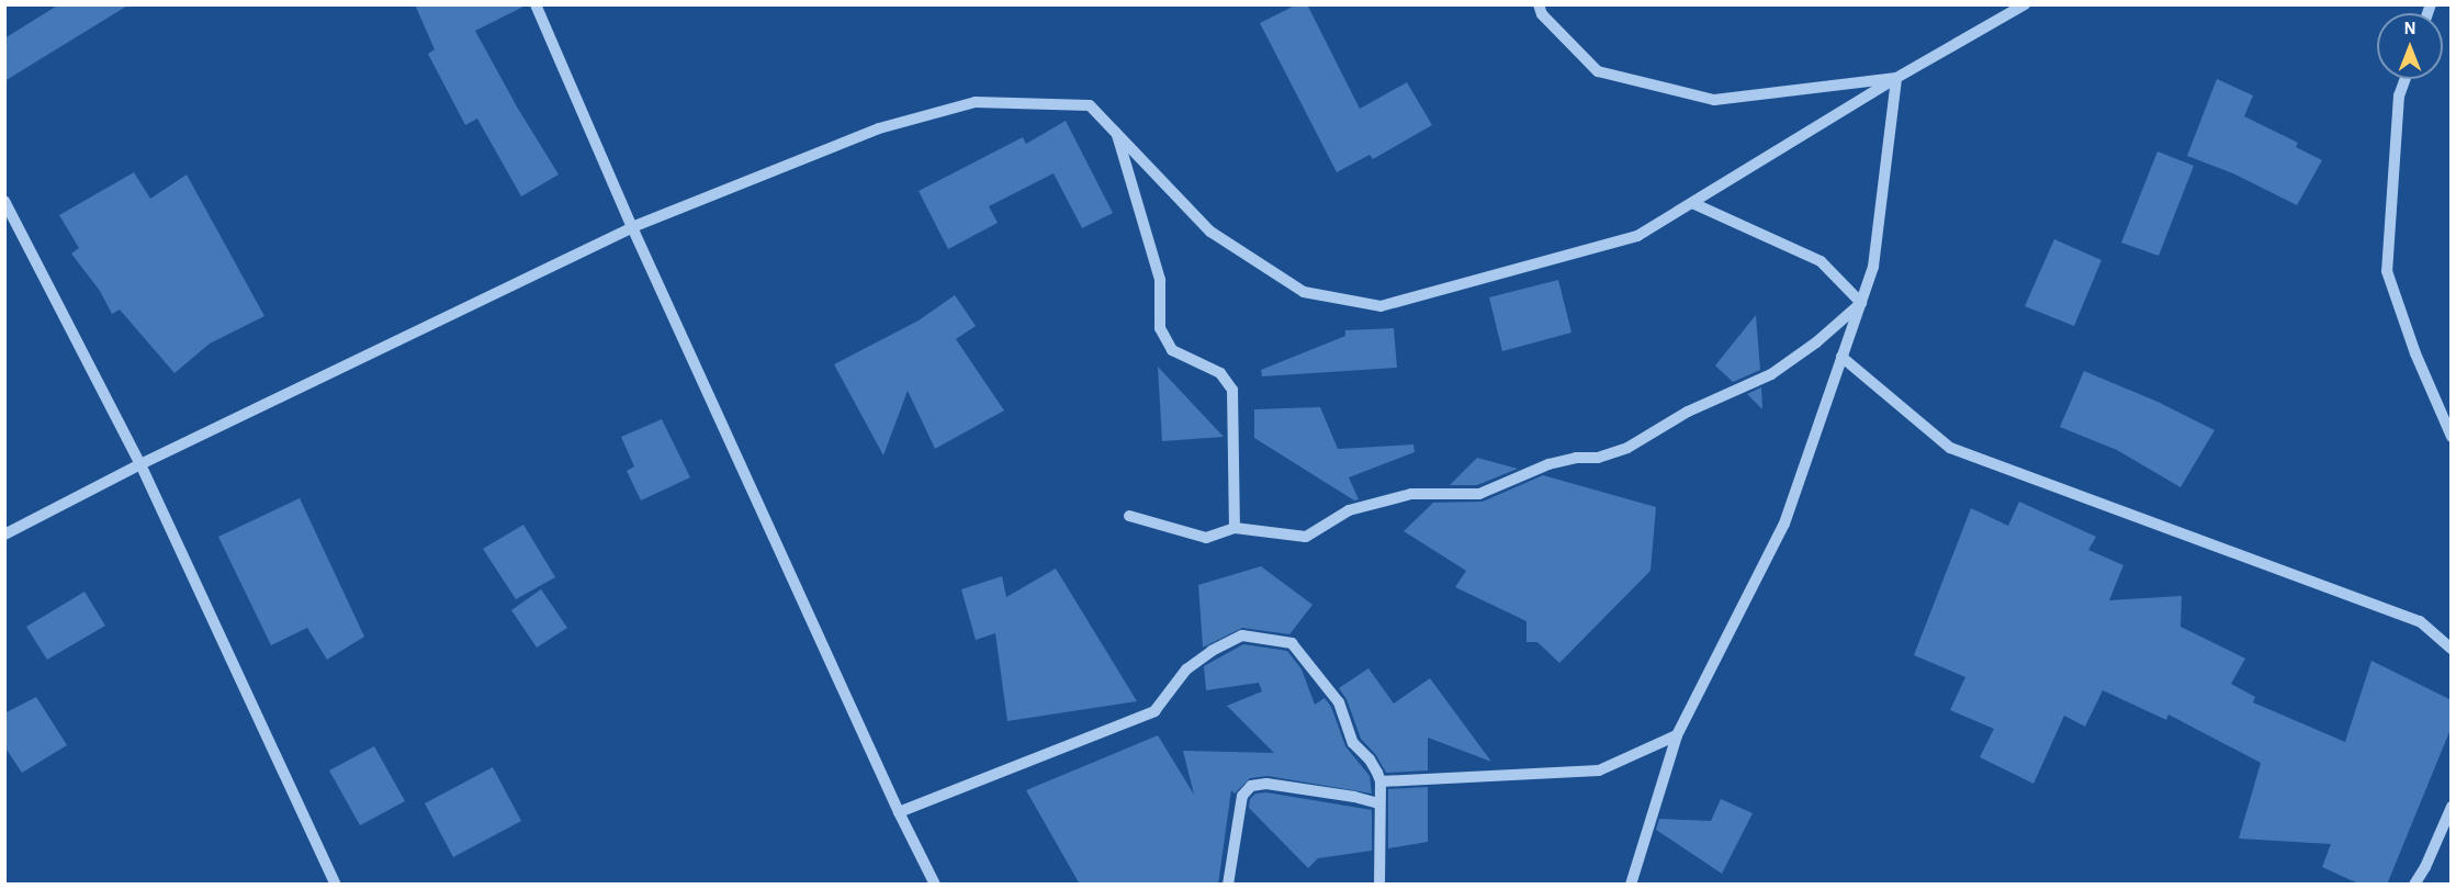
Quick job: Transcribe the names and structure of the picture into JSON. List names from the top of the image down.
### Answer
{
  "north": "top"
}
